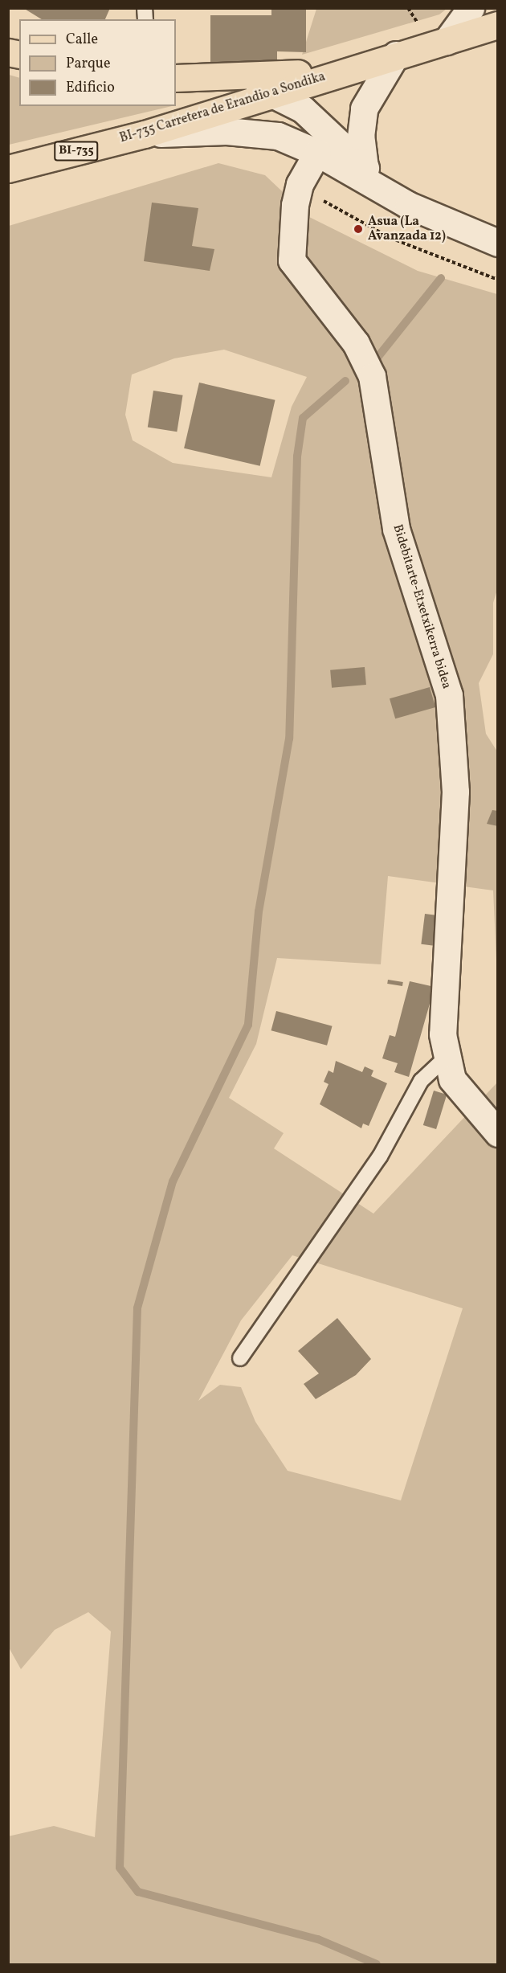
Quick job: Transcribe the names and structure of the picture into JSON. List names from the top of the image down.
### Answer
{
  "streets": {
    "main road": ["BI-735 Carretera de Erandio a Sondika", "BI-735"],
    "street": ["Bidebitarte-Etxetxikerra bidea"]
  },
  "crossings": [
    ["BI-735 Carretera de Erandio a Sondika", "BI-735"]
  ],
  "places": ["Asua (La Avanzada 12)"],
  "legend": ["Calle", "Parque", "Edificio"]
}
